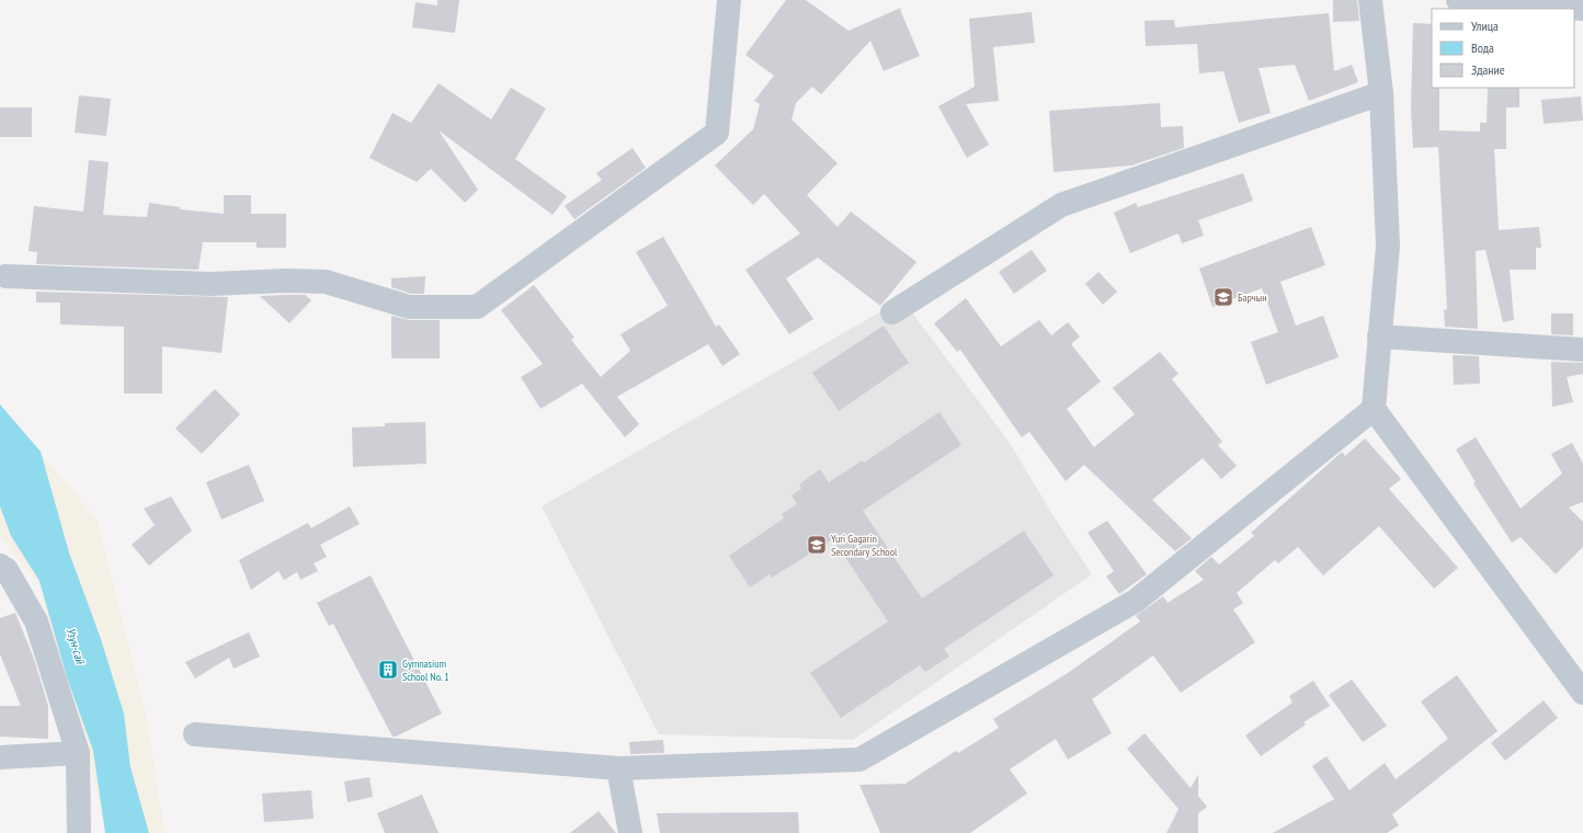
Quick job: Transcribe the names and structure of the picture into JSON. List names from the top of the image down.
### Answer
{
  "water": ["Узун-сай"],
  "places": {
    "school or university": ["Барчын", "Yuri Gagarin Secondary School"],
    "building": ["Gymnasium School No. 1"]
  },
  "legend": ["Улица", "Вода", "Здание"]
}
